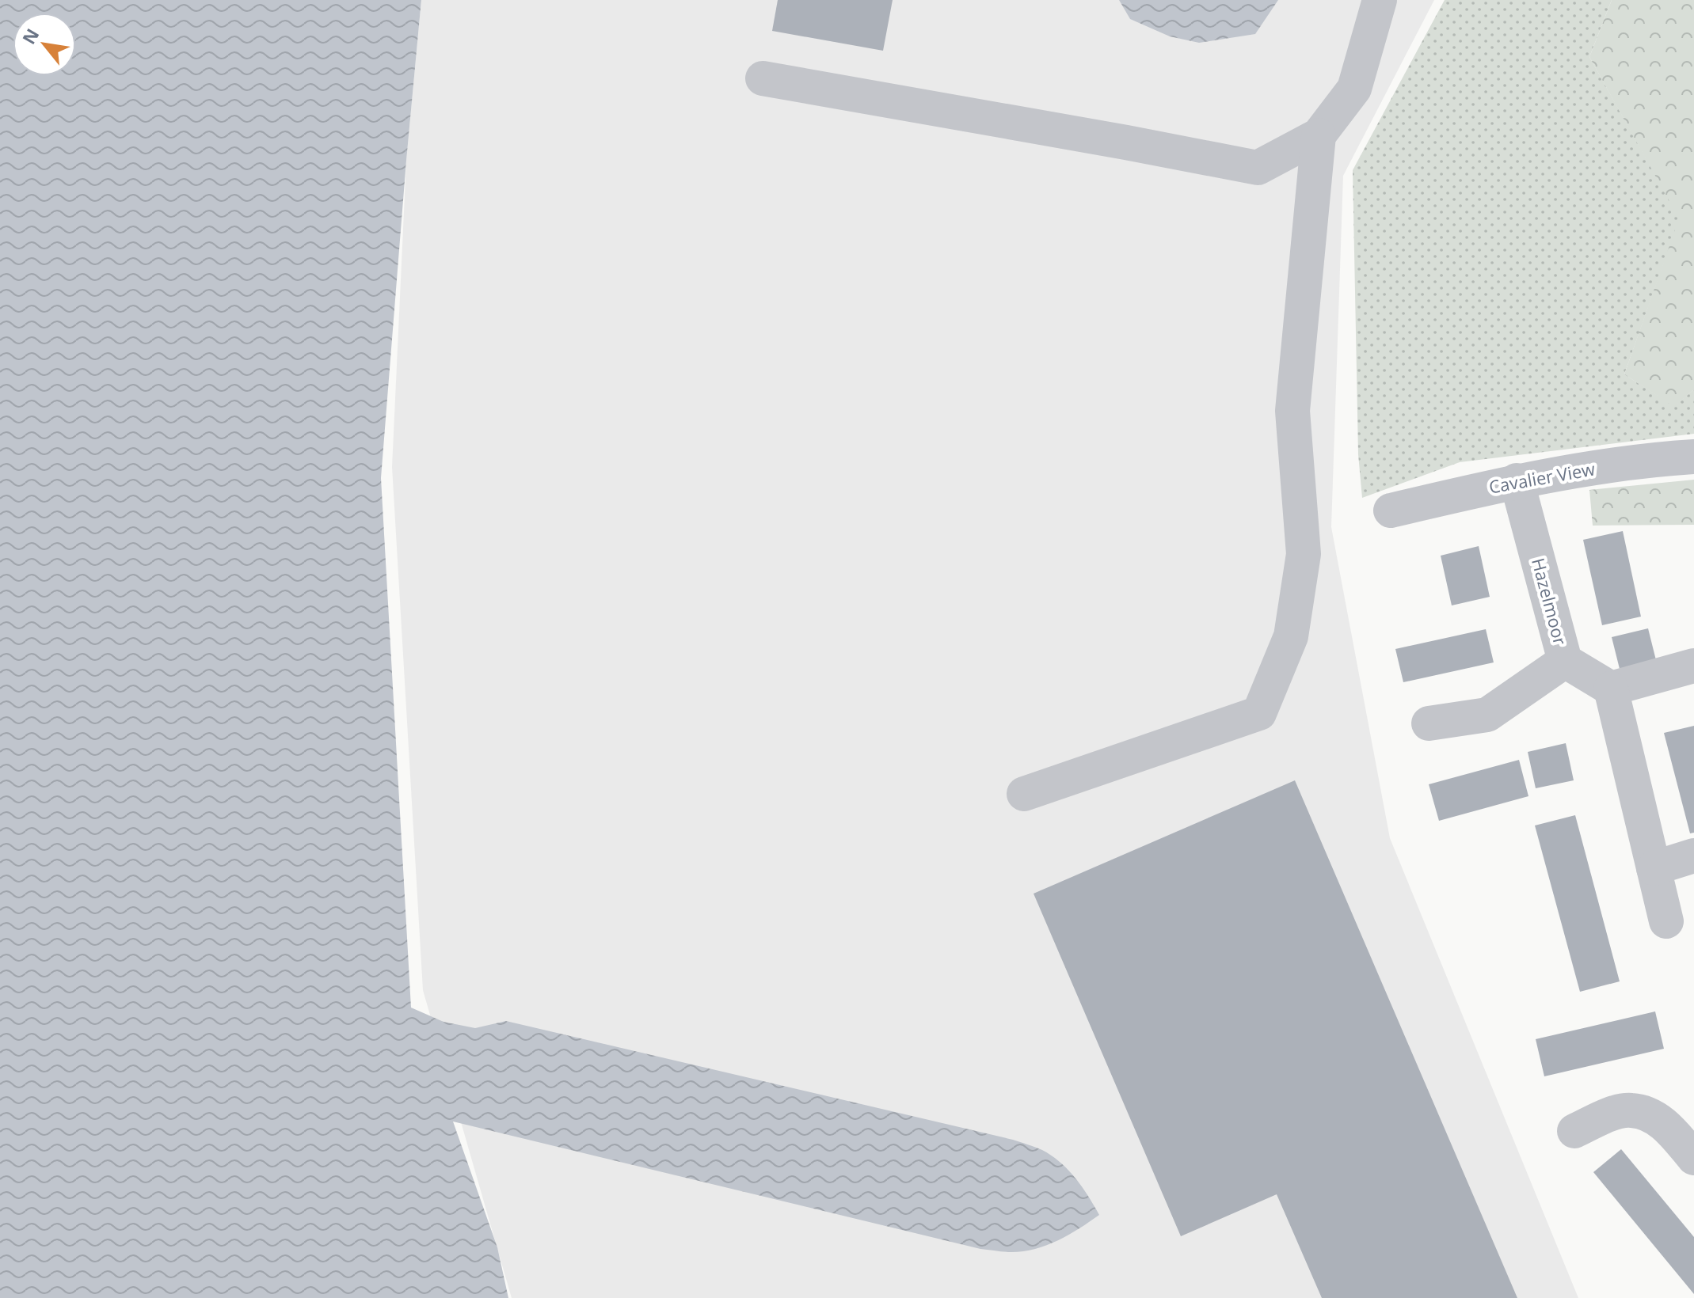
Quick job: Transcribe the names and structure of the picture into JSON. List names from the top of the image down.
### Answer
{
  "streets": {
    "street": ["Cavalier View", "Hazelmoor"]
  },
  "crossings": [
    ["Cavalier View", "Hazelmoor"]
  ],
  "north": "top left"
}
